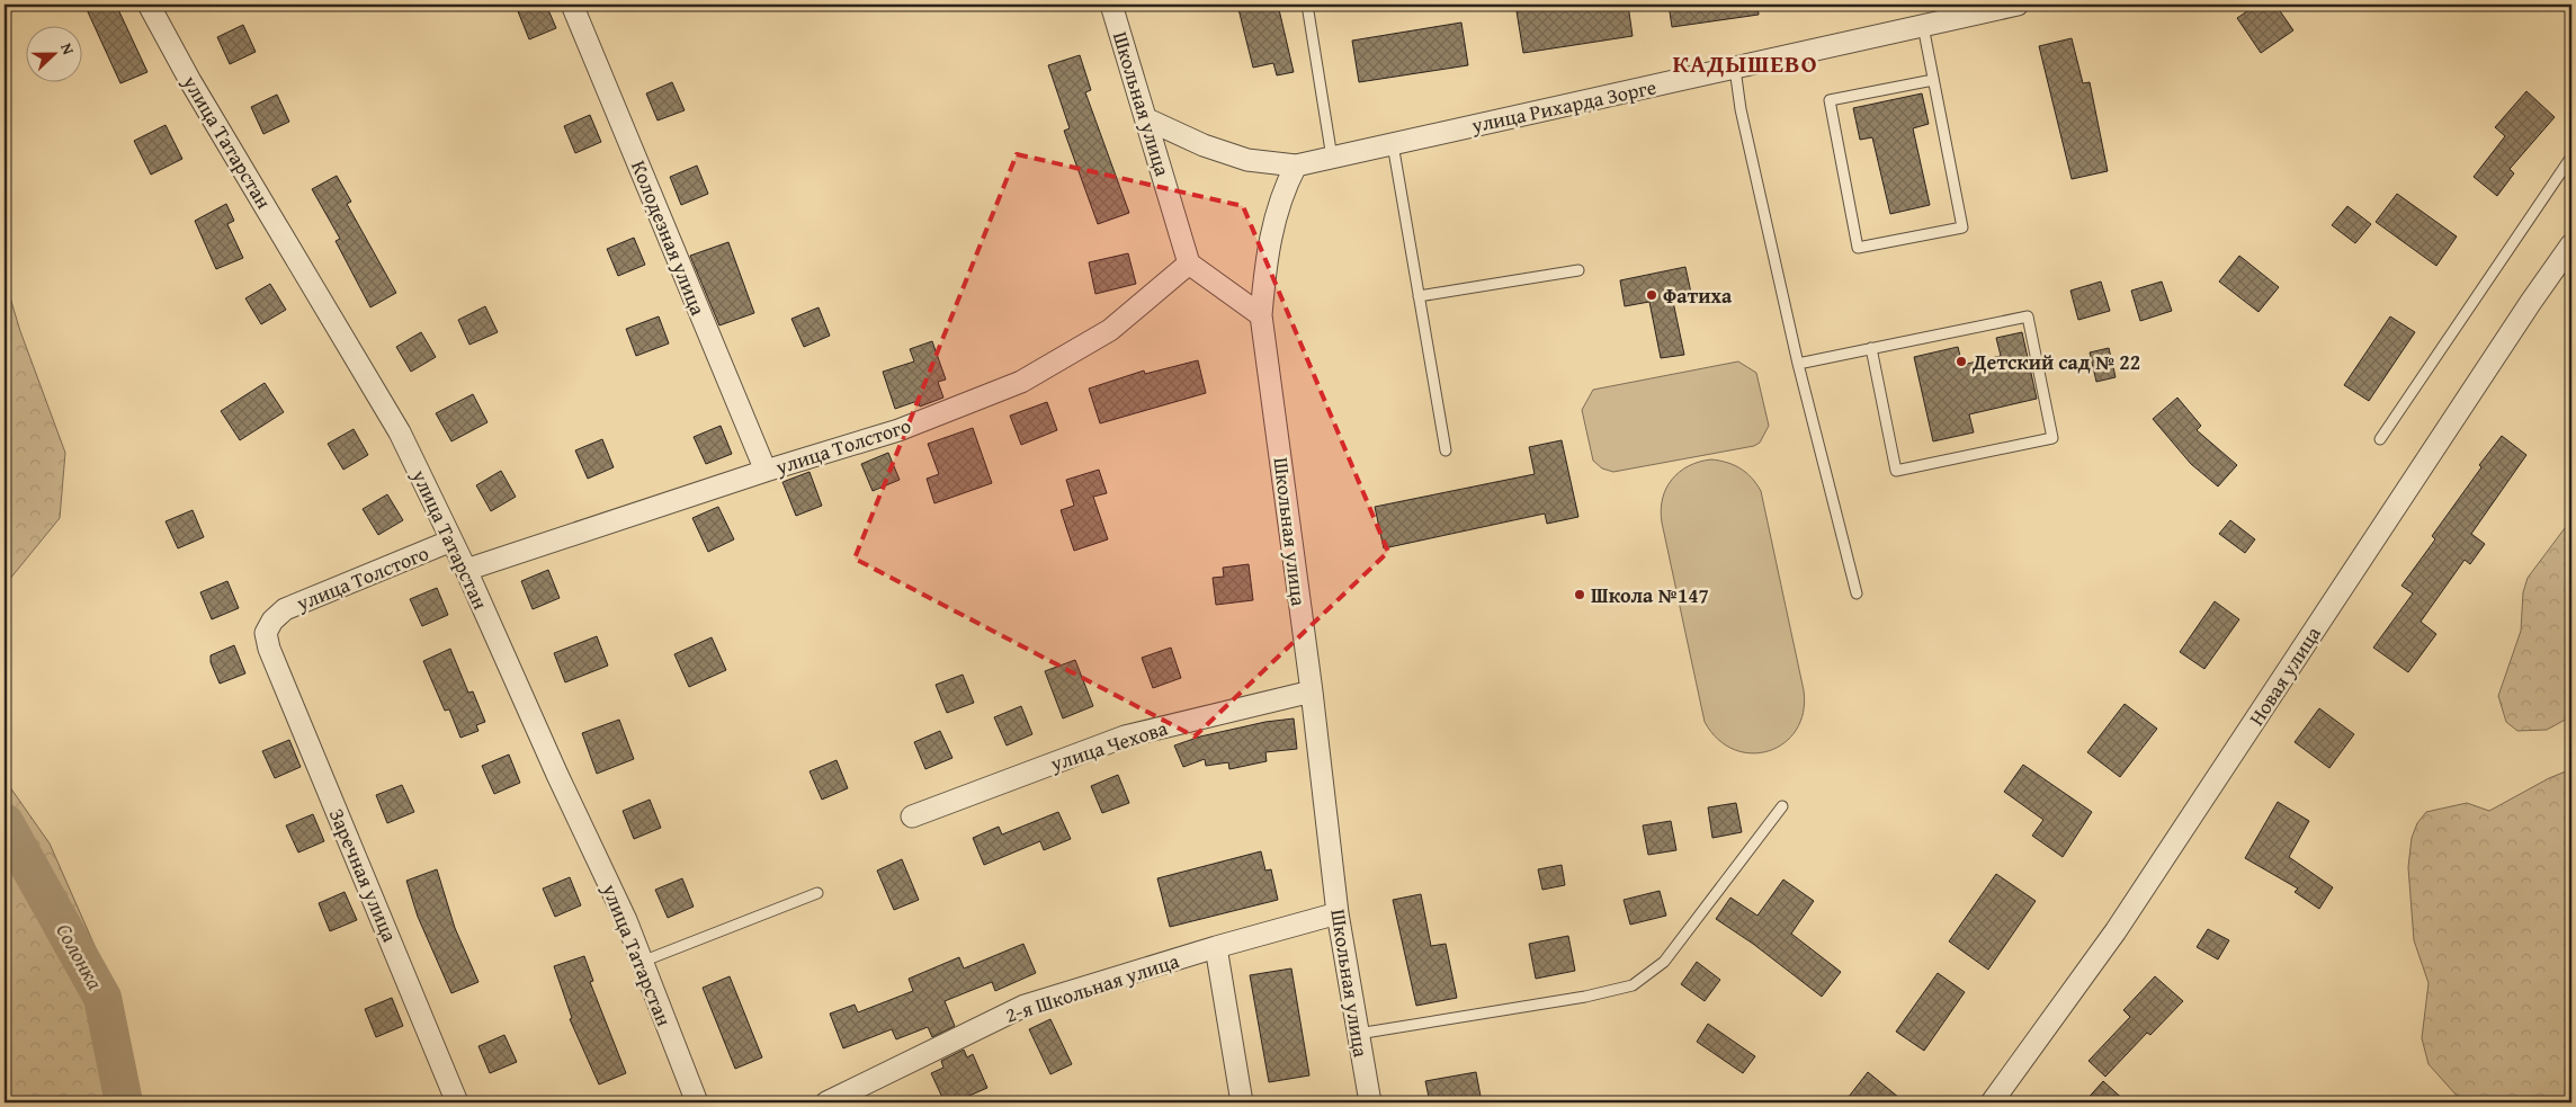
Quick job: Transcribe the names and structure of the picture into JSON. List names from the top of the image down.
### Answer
{
  "streets": {
    "street": [
      "Школьная улица",
      "улица Рихарда Зорге",
      "улица Татарстан",
      "Колодезная улица",
      "улица Толстого",
      "Новая улица",
      "улица Чехова",
      "Заречная улица",
      "2-я Школьная улица"
    ]
  },
  "crossings": [
    ["Школьная улица", "улица Рихарда Зорге"],
    ["Школьная улица", "улица Толстого"],
    ["Школьная улица", "улица Чехова"],
    ["Школьная улица", "2-я Школьная улица"],
    ["улица Татарстан", "улица Толстого"],
    ["Колодезная улица", "улица Толстого"],
    ["улица Толстого", "Заречная улица"]
  ],
  "districts": ["КАДЫШЕВО"],
  "water": ["Солонка"],
  "places": ["Фатиха", "Детский сад № 22", "Школа №147"],
  "north": "right"
}
